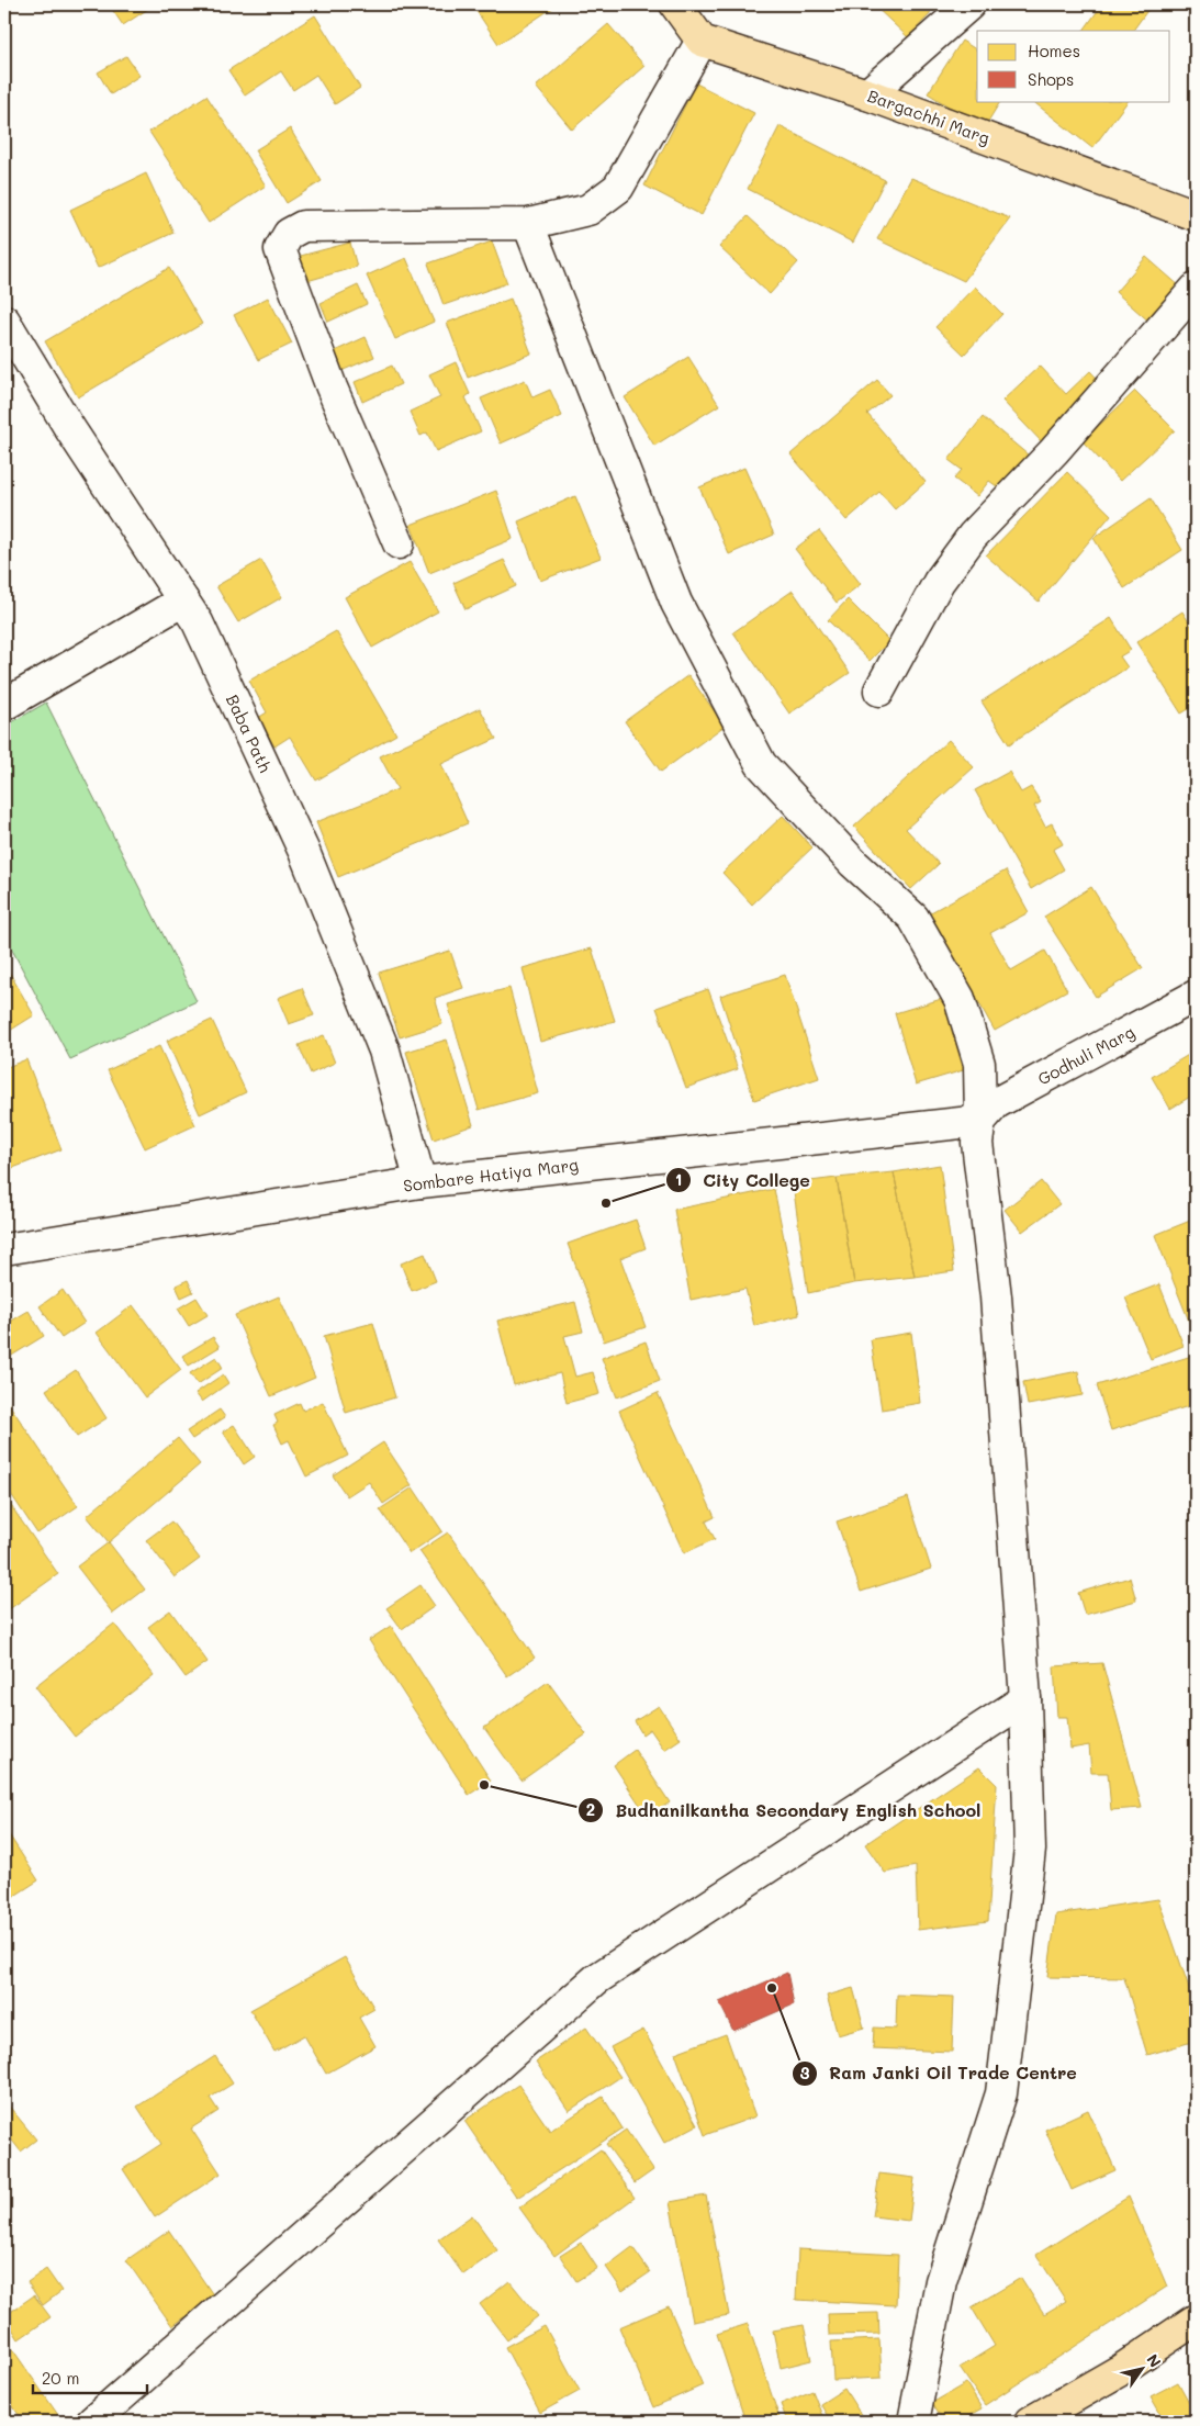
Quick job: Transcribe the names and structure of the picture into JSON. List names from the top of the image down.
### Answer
{
  "streets": {
    "main road": ["Bargachhi Marg"],
    "street": ["Baba Path", "Godhuli Marg", "Sombare Hatiya Marg"]
  },
  "crossings": [
    ["Baba Path", "Sombare Hatiya Marg"],
    ["Godhuli Marg", "Sombare Hatiya Marg"]
  ],
  "places": ["City College", "Budhanilkantha Secondary English School", "Ram Janki Oil Trade Centre"],
  "legend": ["Homes", "Shops"],
  "scale_bar": "20 m",
  "north": "top right"
}
